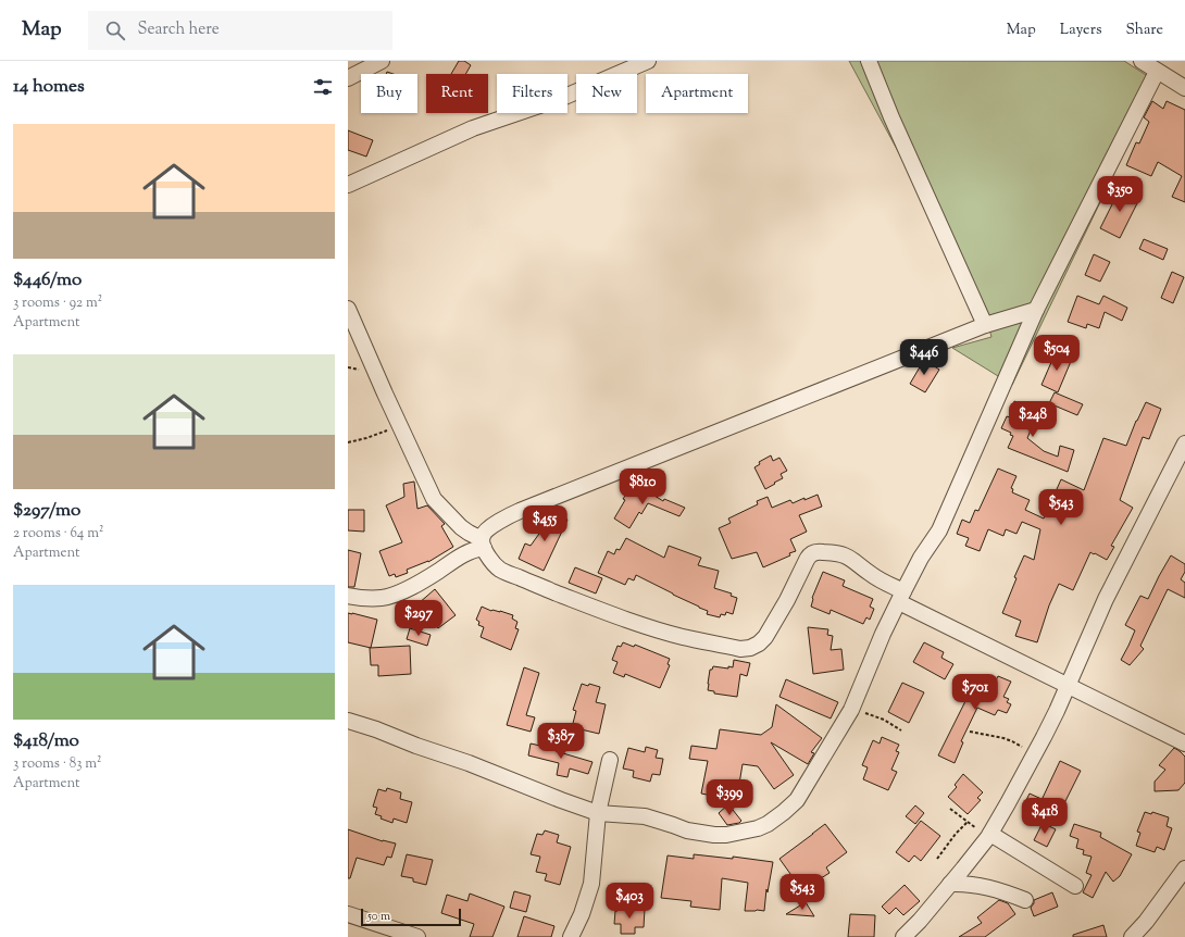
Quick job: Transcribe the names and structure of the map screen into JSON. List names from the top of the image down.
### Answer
{
  "scale_bar": "50 m",
  "page": {
    "header": "Map",
    "search": "Search here",
    "nav": ["Map", "Layers", "Share"],
    "heading": "14 homes",
    "chip": [
      "Buy",
      "Rent",
      "Filters",
      "New",
      "Apartment"
    ],
    "list": [
      {
        "name": "$446/mo",
        "note": "3 rooms · 92 m² · Apartment"
      },
      {
        "name": "$297/mo",
        "note": "2 rooms · 64 m² · Apartment"
      },
      {
        "name": "$418/mo",
        "note": "3 rooms · 83 m² · Apartment"
      }
    ],
    "price": [
      "$350",
      "$504",
      "$446",
      "$248",
      "$810",
      "$543",
      "$455",
      "$297",
      "$701",
      "$387",
      "$399",
      "$418",
      "$543",
      "$403"
    ],
    "scale": "50 m"
  }
}
